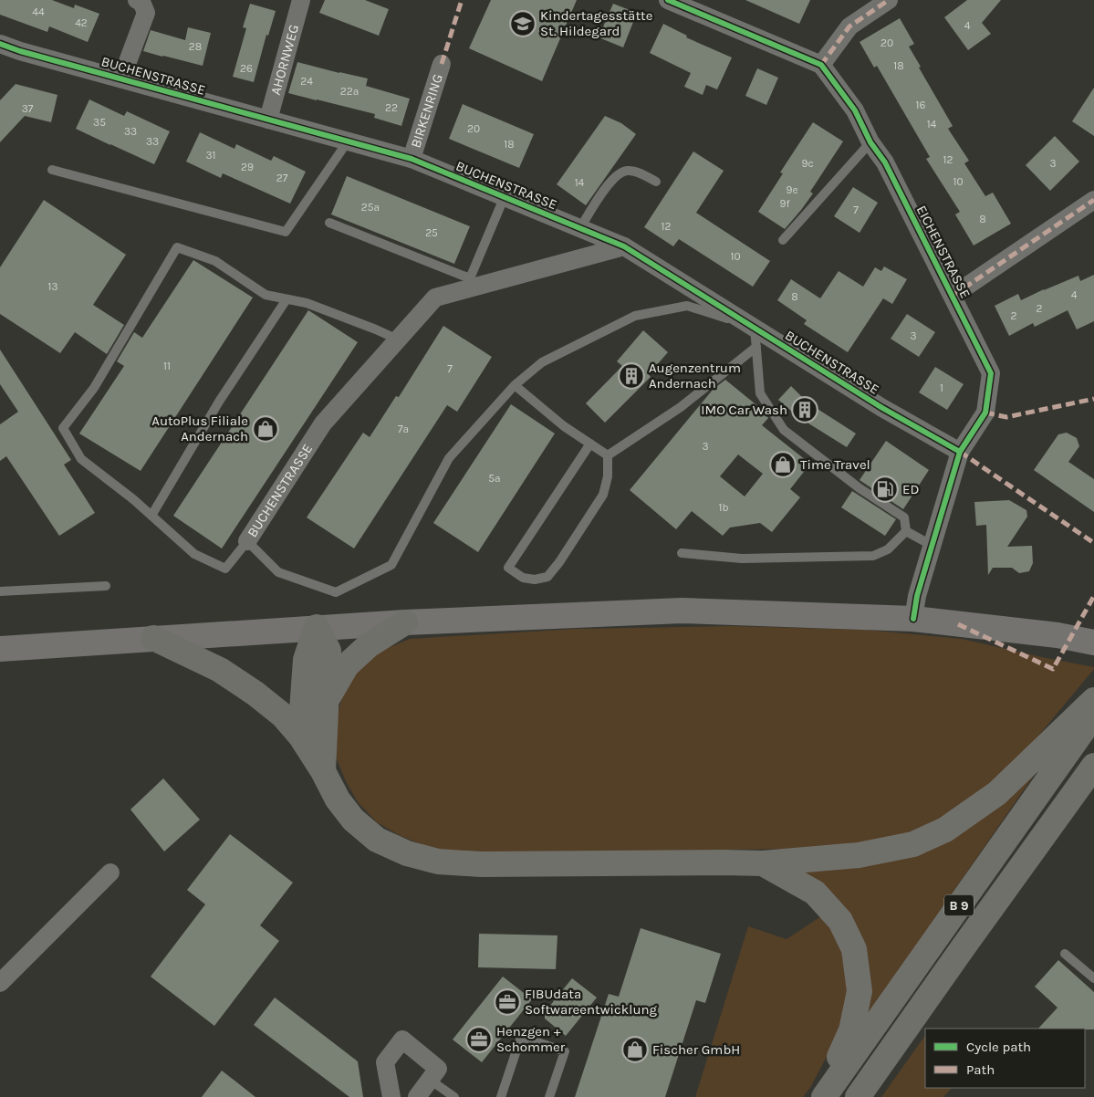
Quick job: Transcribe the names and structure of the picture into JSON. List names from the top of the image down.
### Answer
{
  "streets": {
    "highway": ["B 9"],
    "street": [
      "AHORNWEG",
      "BUCHENSTRASSE",
      "BIRKENRING",
      "EICHENSTRASSE"
    ]
  },
  "crossings": [
    ["AHORNWEG", "BUCHENSTRASSE"],
    ["BUCHENSTRASSE", "BIRKENRING"],
    ["BUCHENSTRASSE", "EICHENSTRASSE"]
  ],
  "places": {
    "school or university": ["Kindertagesstätte St. Hildegard"],
    "building": ["Augenzentrum Andernach", "IMO Car Wash"],
    "shop": ["AutoPlus Filiale Andernach", "Time Travel", "Fischer GmbH"],
    "fuel station": ["ED"],
    "office": ["FIBUdata Softwareentwicklung", "Henzgen + Schommer"]
  },
  "house_numbers": [
    "44",
    "42",
    "4",
    "20",
    "28",
    "18",
    "26",
    "24",
    "22a",
    "16",
    "22",
    "37",
    "35",
    "14",
    "20",
    "33",
    "33",
    "18",
    "31",
    "12",
    "9c",
    "3",
    "29",
    "27",
    "10",
    "14",
    "9e",
    "9f",
    "25a",
    "7",
    "8",
    "12",
    "25",
    "10",
    "13",
    "4",
    "8",
    "2",
    "2",
    "3",
    "11",
    "7",
    "1",
    "7a",
    "3",
    "5a",
    "1b"
  ],
  "legend": ["Cycle path", "Path"]
}
